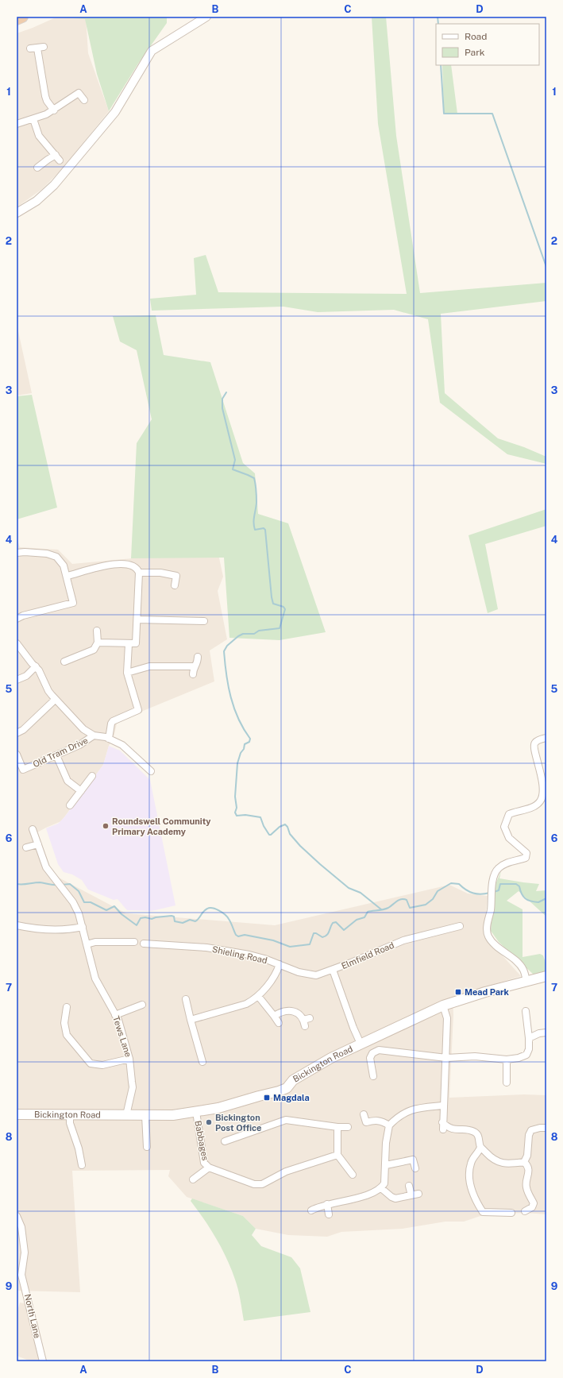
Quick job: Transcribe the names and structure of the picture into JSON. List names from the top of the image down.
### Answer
{
  "streets": {
    "main road": ["Bickington Road"],
    "street": [
      "Old Tram Drive",
      "Shieling Road",
      "Elmfield Road",
      "Tews Lane",
      "Babbages",
      "North Lane"
    ]
  },
  "crossings": [
    ["Shieling Road", "Elmfield Road"],
    ["Elmfield Road", "Bickington Road"],
    ["Tews Lane", "Bickington Road"],
    ["Bickington Road", "Babbages"]
  ],
  "places": {
    "other": ["Roundswell Community Primary Academy", "Bickington Post Office"],
    "transit": ["Mead Park", "Magdala"]
  },
  "legend": ["Road", "Park"],
  "grid": {
    "columns": [
      "A",
      "B",
      "C",
      "D"
    ],
    "rows": [
      "1",
      "2",
      "3",
      "4",
      "5",
      "6",
      "7",
      "8",
      "9"
    ]
  }
}
